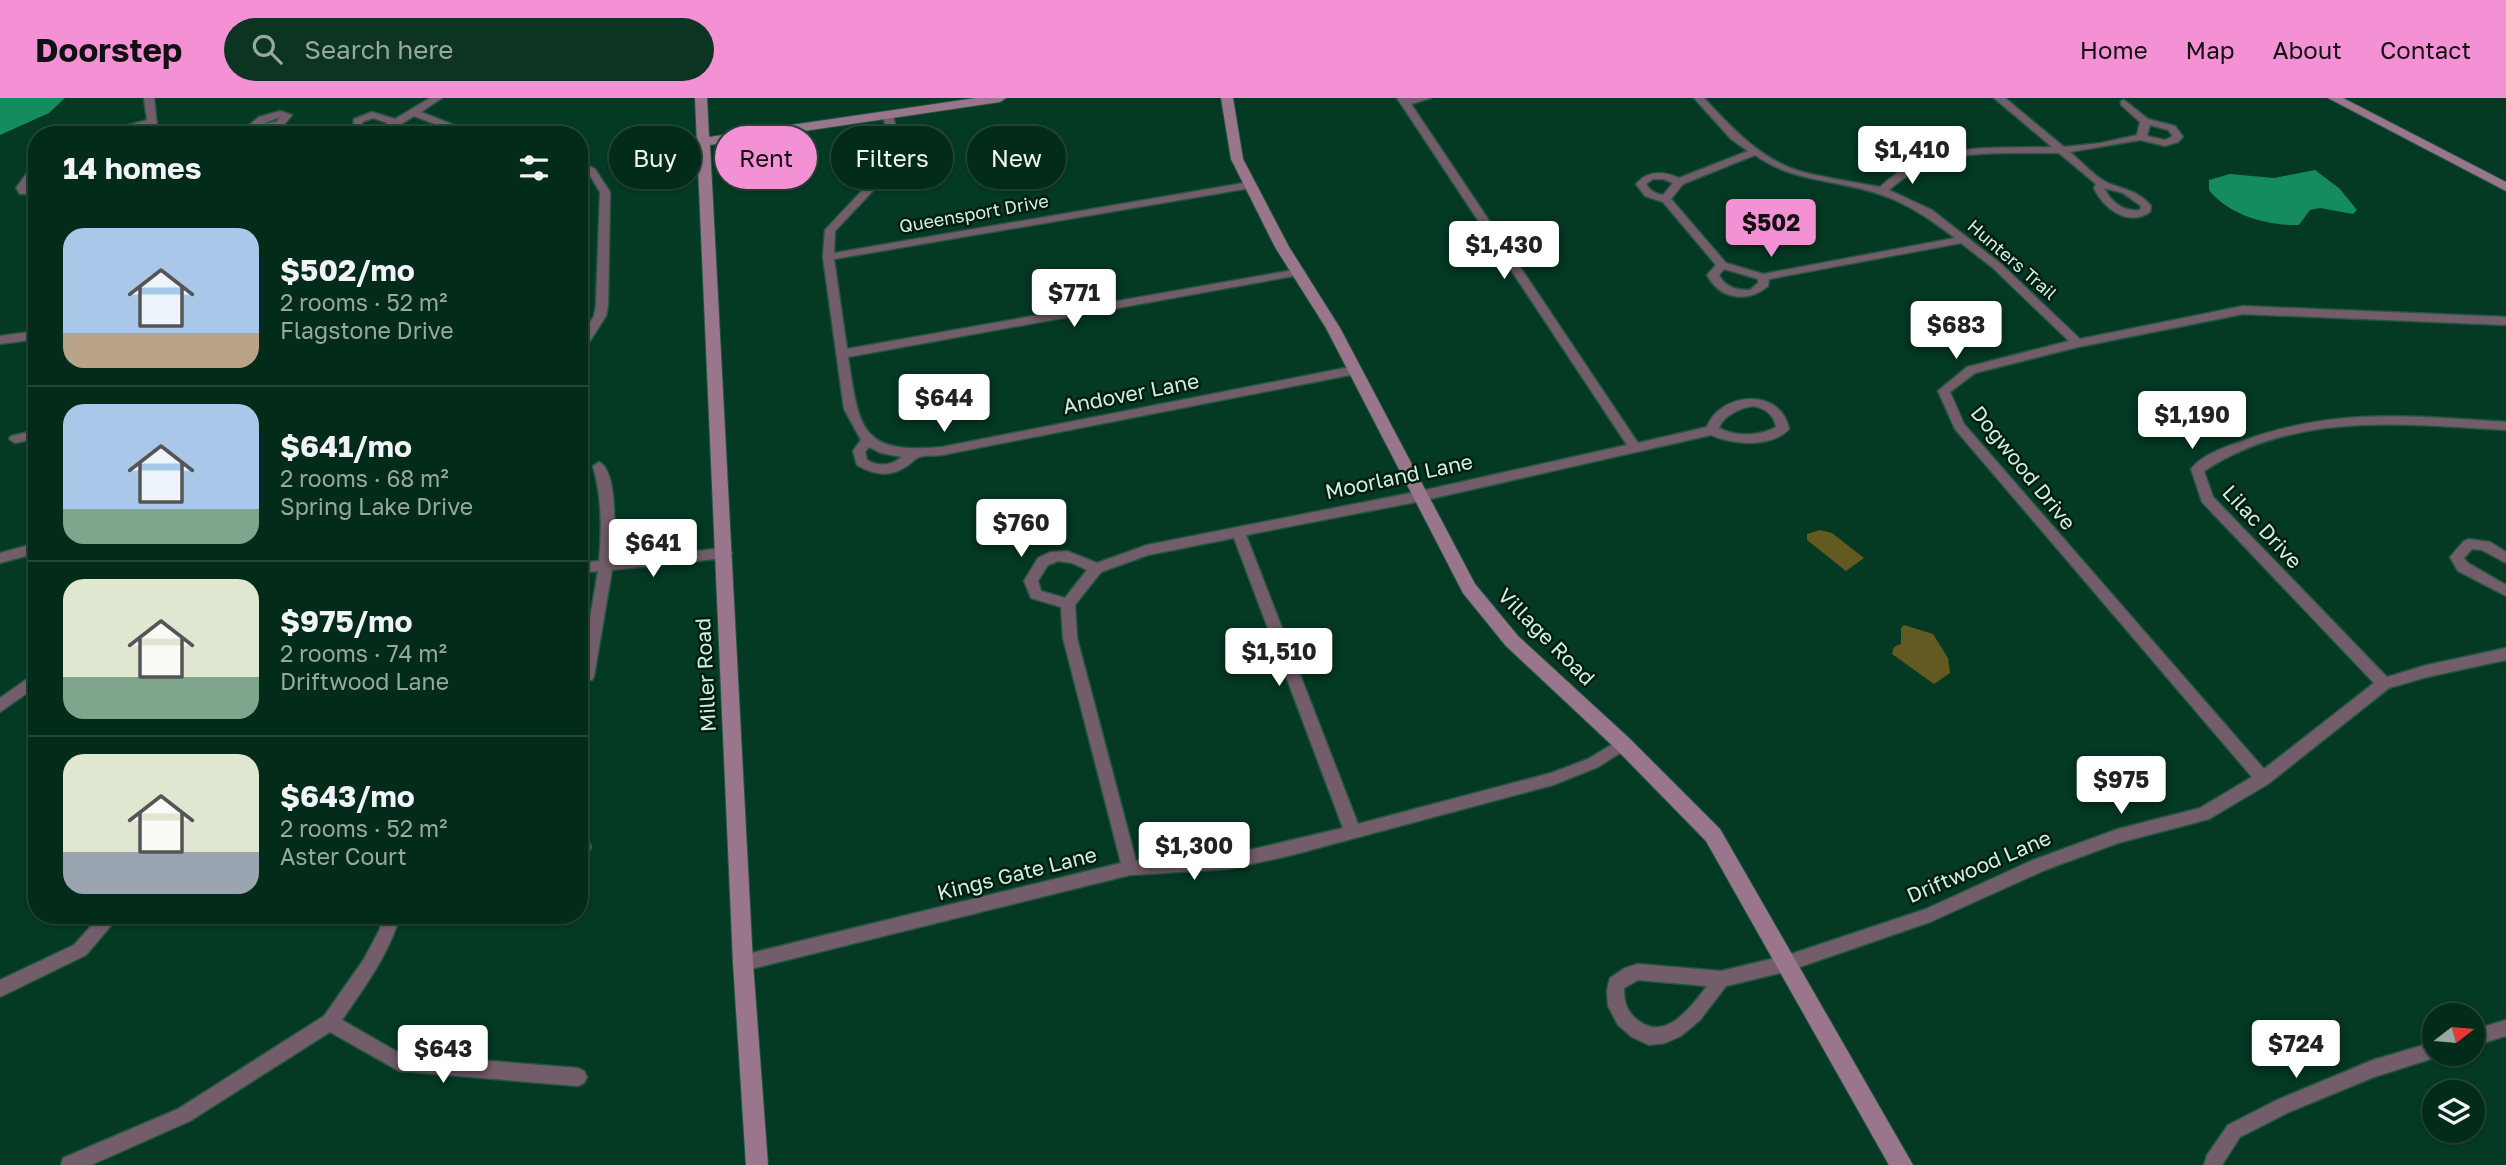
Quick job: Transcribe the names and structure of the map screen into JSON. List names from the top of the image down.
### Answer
{
  "streets": {
    "street": [
      "Queensport Drive",
      "Hunters Trail",
      "Andover Lane",
      "Dogwood Drive",
      "Moorland Lane",
      "Lilac Drive",
      "Village Road",
      "Miller Road",
      "Driftwood Lane",
      "Kings Gate Lane"
    ]
  },
  "crossings": [
    ["Queensport Drive", "Village Road"],
    ["Hunters Trail", "Dogwood Drive"],
    ["Andover Lane", "Village Road"],
    ["Dogwood Drive", "Driftwood Lane"],
    ["Moorland Lane", "Village Road"],
    ["Lilac Drive", "Driftwood Lane"],
    ["Village Road", "Driftwood Lane"],
    ["Village Road", "Kings Gate Lane"],
    ["Miller Road", "Kings Gate Lane"]
  ],
  "north": "right",
  "page": {
    "header": "Doorstep",
    "search": "Search here",
    "nav": [
      "Home",
      "Map",
      "About",
      "Contact"
    ],
    "price": [
      "$1,410",
      "$502",
      "$1,430",
      "$771",
      "$683",
      "$644",
      "$1,190",
      "$760",
      "$641",
      "$1,510",
      "$975",
      "$1,300",
      "$724",
      "$643"
    ],
    "chip": [
      "Buy",
      "Rent",
      "Filters",
      "New"
    ],
    "heading": "14 homes",
    "list": [
      {
        "name": "$502/mo",
        "note": "2 rooms · 52 m² · Flagstone Drive"
      },
      {
        "name": "$641/mo",
        "note": "2 rooms · 68 m² · Spring Lake Drive"
      },
      {
        "name": "$975/mo",
        "note": "2 rooms · 74 m² · Driftwood Lane"
      },
      {
        "name": "$643/mo",
        "note": "2 rooms · 52 m² · Aster Court"
      }
    ]
  }
}
